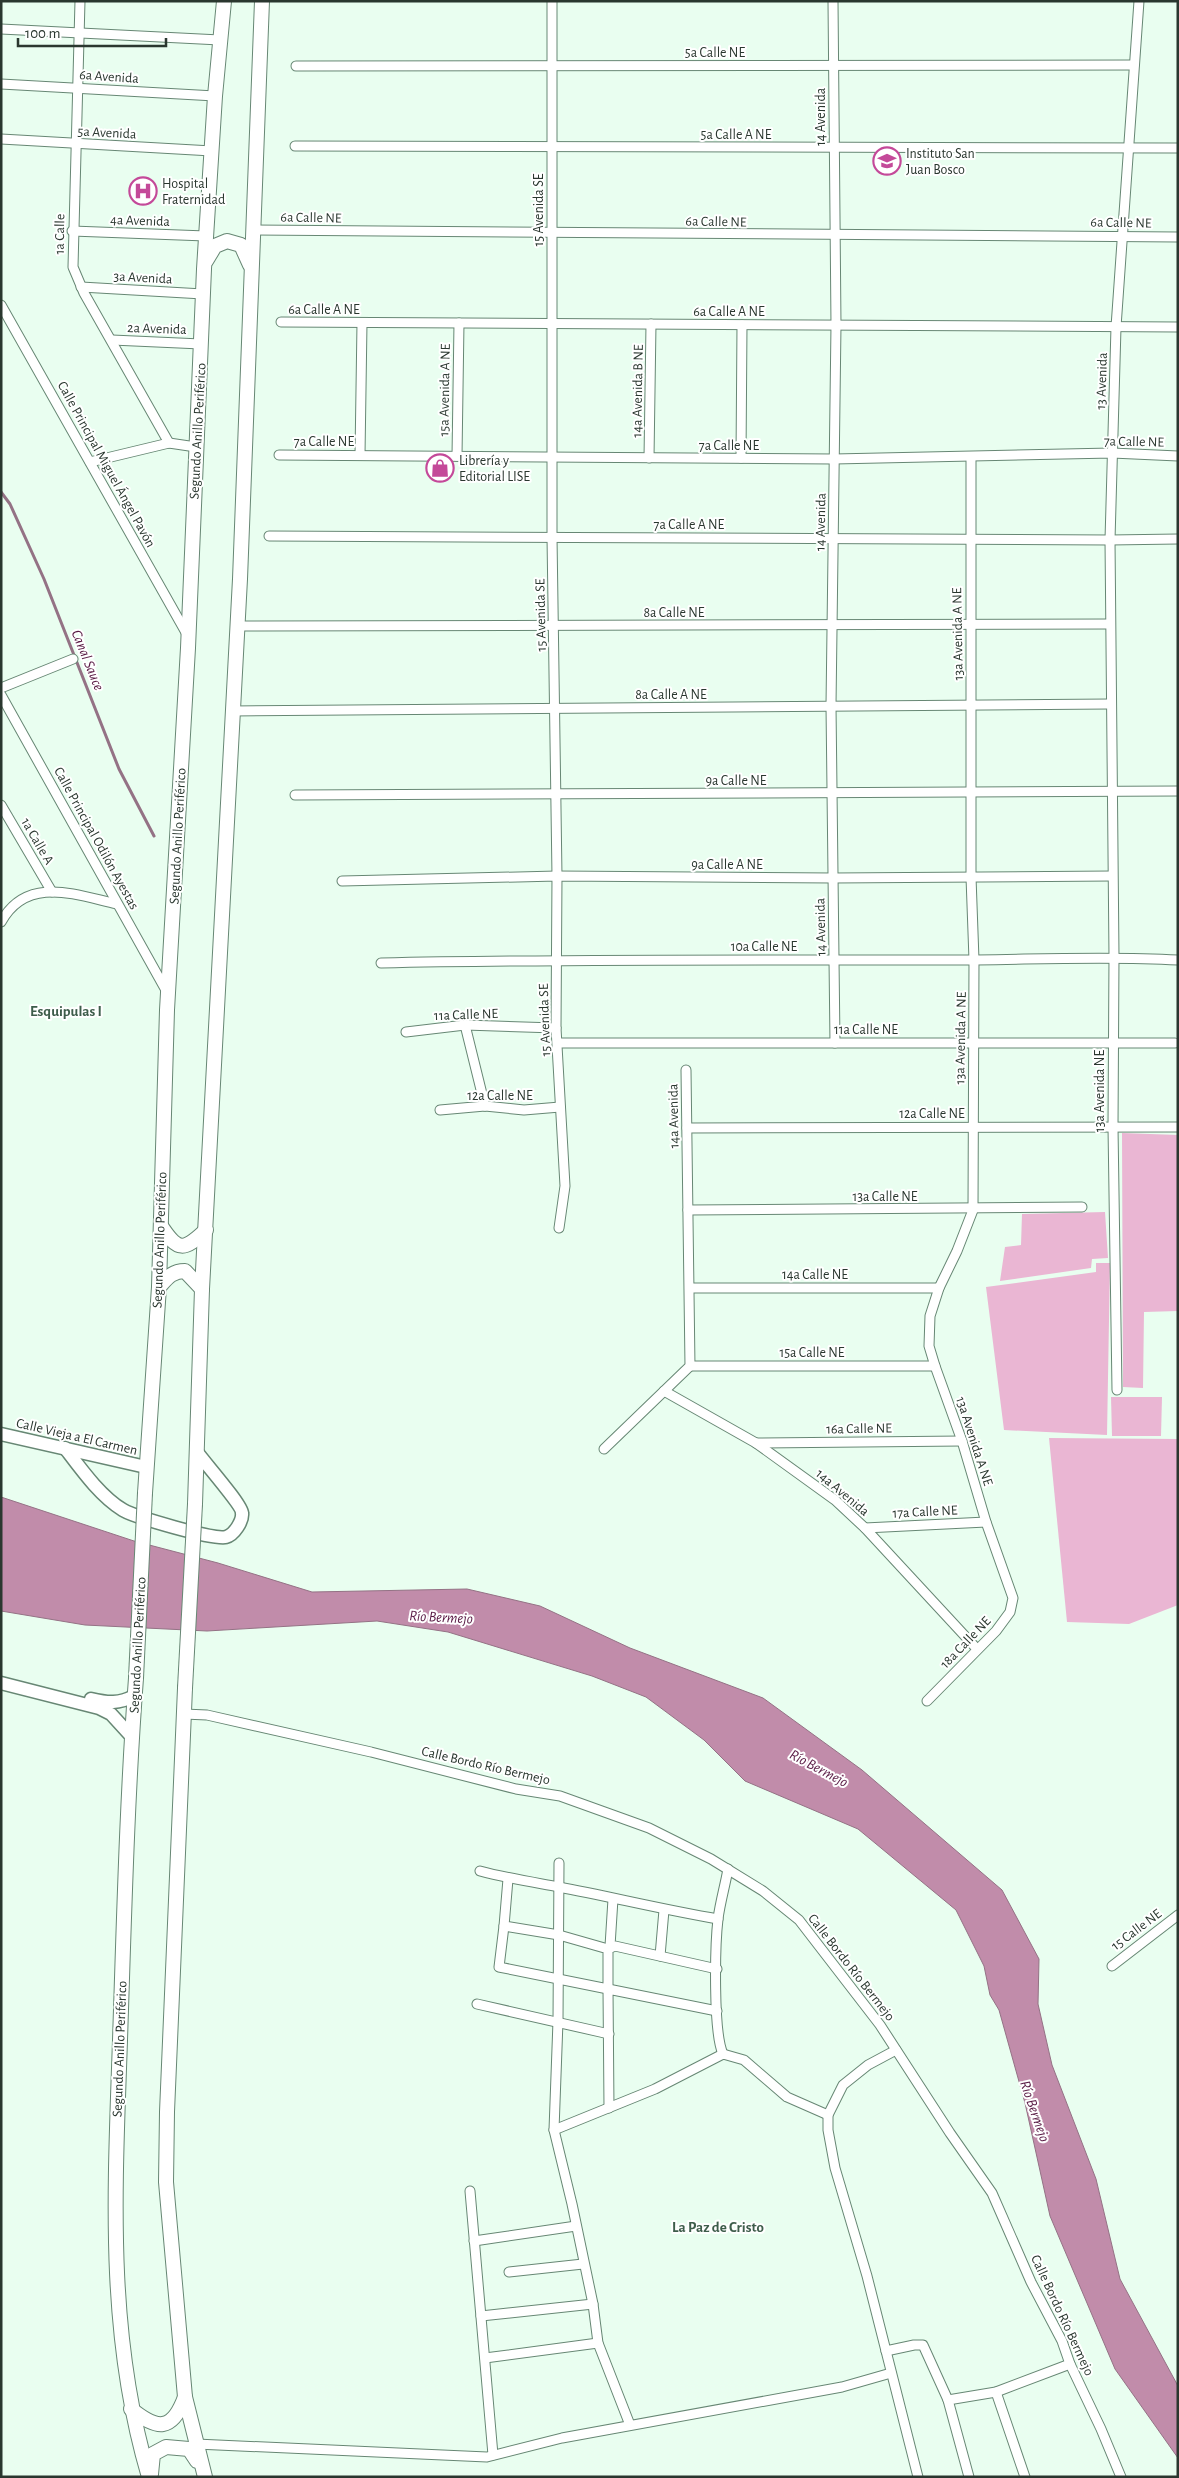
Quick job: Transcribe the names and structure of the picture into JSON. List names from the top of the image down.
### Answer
{
  "streets": {
    "main road": ["Segundo Anillo Periférico"],
    "street": [
      "5a Calle NE",
      "6a Avenida",
      "14 Avenida",
      "5a Avenida",
      "5a Calle A NE",
      "15 Avenida SE",
      "6a Calle NE",
      "4a Avenida",
      "1a Calle",
      "3a Avenida",
      "6a Calle A NE",
      "2a Avenida",
      "13 Avenida",
      "15a Avenida A NE",
      "14a Avenida B NE",
      "7a Calle NE",
      "Calle Principal Miguel Ángel Pavón",
      "7a Calle A NE",
      "8a Calle NE",
      "13a Avenida A NE",
      "8a Calle A NE",
      "9a Calle NE",
      "Calle Principal Odilón Ayestas",
      "1a Calle A",
      "9a Calle A NE",
      "10a Calle NE",
      "11a Calle NE",
      "13a Avenida NE",
      "12a Calle NE",
      "14a Avenida",
      "13a Calle NE",
      "14a Calle NE",
      "15a Calle NE",
      "16a Calle NE",
      "Calle Vieja a El Carmen",
      "17a Calle NE",
      "18a Calle NE",
      "Calle Bordo Río Bermejo",
      "15 Calle NE"
    ]
  },
  "crossings": [
    ["5a Calle NE", "14 Avenida"],
    ["5a Calle NE", "15 Avenida SE"],
    ["5a Calle NE", "13 Avenida"],
    ["6a Avenida", "1a Calle"],
    ["6a Avenida", "Segundo Anillo Periférico"],
    ["14 Avenida", "5a Calle A NE"],
    ["14 Avenida", "6a Calle NE"],
    ["14 Avenida", "6a Calle A NE"],
    ["14 Avenida", "7a Calle NE"],
    ["14 Avenida", "7a Calle A NE"],
    ["14 Avenida", "8a Calle NE"],
    ["14 Avenida", "8a Calle A NE"],
    ["14 Avenida", "9a Calle NE"],
    ["14 Avenida", "9a Calle A NE"],
    ["14 Avenida", "10a Calle NE"],
    ["14 Avenida", "11a Calle NE"],
    ["5a Avenida", "1a Calle"],
    ["5a Avenida", "Segundo Anillo Periférico"],
    ["5a Calle A NE", "15 Avenida SE"],
    ["5a Calle A NE", "13 Avenida"],
    ["15 Avenida SE", "6a Calle NE"],
    ["15 Avenida SE", "6a Calle A NE"],
    ["15 Avenida SE", "7a Calle NE"],
    ["15 Avenida SE", "7a Calle A NE"],
    ["15 Avenida SE", "8a Calle NE"],
    ["15 Avenida SE", "8a Calle A NE"],
    ["15 Avenida SE", "9a Calle NE"],
    ["15 Avenida SE", "9a Calle A NE"],
    ["15 Avenida SE", "10a Calle NE"],
    ["15 Avenida SE", "11a Calle NE"],
    ["15 Avenida SE", "12a Calle NE"],
    ["6a Calle NE", "13 Avenida"],
    ["4a Avenida", "1a Calle"],
    ["4a Avenida", "Segundo Anillo Periférico"],
    ["1a Calle", "3a Avenida"],
    ["1a Calle", "2a Avenida"],
    ["3a Avenida", "Segundo Anillo Periférico"],
    ["6a Calle A NE", "13 Avenida"],
    ["6a Calle A NE", "15a Avenida A NE"],
    ["6a Calle A NE", "14a Avenida B NE"],
    ["2a Avenida", "Segundo Anillo Periférico"],
    ["13 Avenida", "7a Calle NE"],
    ["13 Avenida", "7a Calle A NE"],
    ["13 Avenida", "8a Calle NE"],
    ["13 Avenida", "8a Calle A NE"],
    ["13 Avenida", "9a Calle NE"],
    ["13 Avenida", "13a Avenida NE"],
    ["15a Avenida A NE", "7a Calle NE"],
    ["14a Avenida B NE", "7a Calle NE"],
    ["Segundo Anillo Periférico", "Calle Principal Miguel Ángel Pavón"],
    ["Segundo Anillo Periférico", "Calle Principal Odilón Ayestas"],
    ["Segundo Anillo Periférico", "Calle Vieja a El Carmen"],
    ["7a Calle NE", "13a Avenida A NE"],
    ["7a Calle A NE", "13a Avenida A NE"],
    ["8a Calle NE", "13a Avenida A NE"],
    ["13a Avenida A NE", "8a Calle A NE"],
    ["13a Avenida A NE", "9a Calle NE"],
    ["13a Avenida A NE", "9a Calle A NE"],
    ["13a Avenida A NE", "10a Calle NE"],
    ["13a Avenida A NE", "11a Calle NE"],
    ["13a Avenida A NE", "12a Calle NE"],
    ["13a Avenida A NE", "13a Calle NE"],
    ["13a Avenida A NE", "14a Calle NE"],
    ["13a Avenida A NE", "15a Calle NE"],
    ["13a Avenida A NE", "16a Calle NE"],
    ["13a Avenida A NE", "17a Calle NE"],
    ["13a Avenida A NE", "18a Calle NE"],
    ["9a Calle NE", "13a Avenida NE"],
    ["9a Calle A NE", "13a Avenida NE"],
    ["10a Calle NE", "13a Avenida NE"],
    ["11a Calle NE", "13a Avenida NE"],
    ["13a Avenida NE", "12a Calle NE"],
    ["12a Calle NE", "14a Avenida"],
    ["14a Avenida", "13a Calle NE"],
    ["14a Avenida", "14a Calle NE"],
    ["14a Avenida", "15a Calle NE"],
    ["14a Avenida", "16a Calle NE"],
    ["14a Avenida", "17a Calle NE"],
    ["14a Avenida", "18a Calle NE"]
  ],
  "districts": ["Esquipulas I", "La Paz de Cristo"],
  "water": ["Canal Sauce", "Río Bermejo"],
  "places": {
    "school or university": ["Instituto San Juan Bosco"],
    "hospital": ["Hospital Fraternidad"],
    "shop": ["Librería y Editorial LISE"]
  },
  "scale_bar": "100 m"
}
